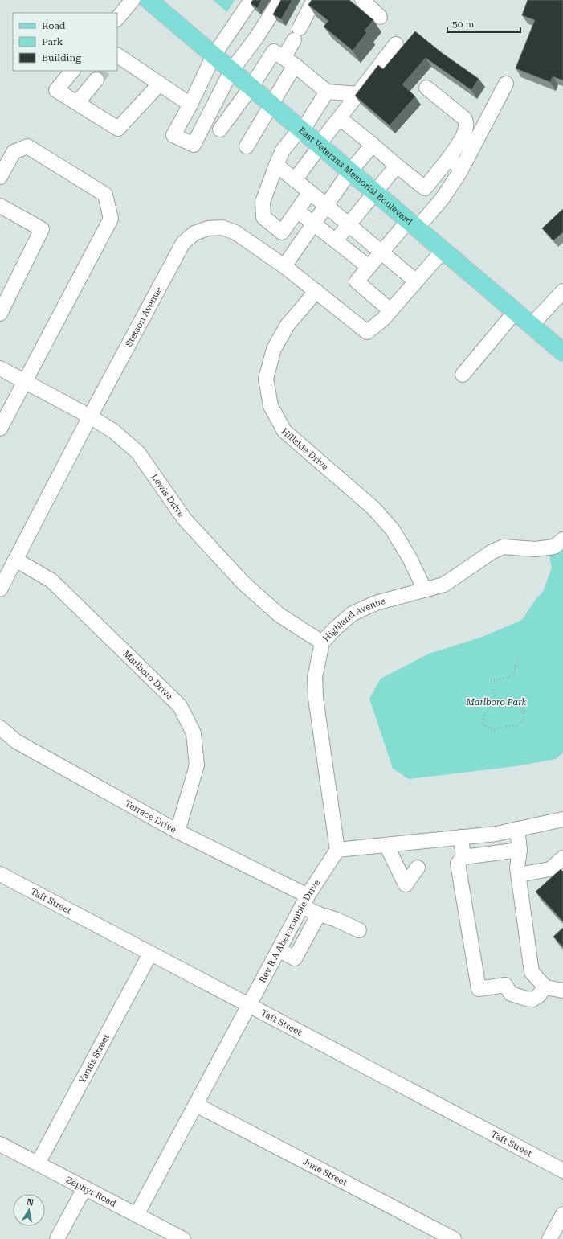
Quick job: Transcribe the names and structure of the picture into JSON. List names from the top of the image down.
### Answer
{
  "streets": {
    "main road": ["East Veterans Memorial Boulevard"],
    "street": [
      "Stetson Avenue",
      "Hillside Drive",
      "Lewis Drive",
      "Highland Avenue",
      "Marlboro Drive",
      "Terrace Drive",
      "Taft Street",
      "Rev R A Abercrombie Drive",
      "Yantis Street",
      "June Street",
      "Zephyr Road"
    ]
  },
  "crossings": [
    ["Stetson Avenue", "Hillside Drive"],
    ["Stetson Avenue", "Lewis Drive"],
    ["Stetson Avenue", "Marlboro Drive"],
    ["Hillside Drive", "Highland Avenue"],
    ["Lewis Drive", "Highland Avenue"],
    ["Highland Avenue", "Rev R A Abercrombie Drive"],
    ["Marlboro Drive", "Terrace Drive"],
    ["Terrace Drive", "Rev R A Abercrombie Drive"],
    ["Taft Street", "Rev R A Abercrombie Drive"],
    ["Taft Street", "Yantis Street"],
    ["Rev R A Abercrombie Drive", "June Street"],
    ["Rev R A Abercrombie Drive", "Zephyr Road"],
    ["Yantis Street", "Zephyr Road"]
  ],
  "parks": ["Marlboro Park"],
  "legend": ["Road", "Park", "Building"],
  "scale_bar": "50 m",
  "north": "top"
}
